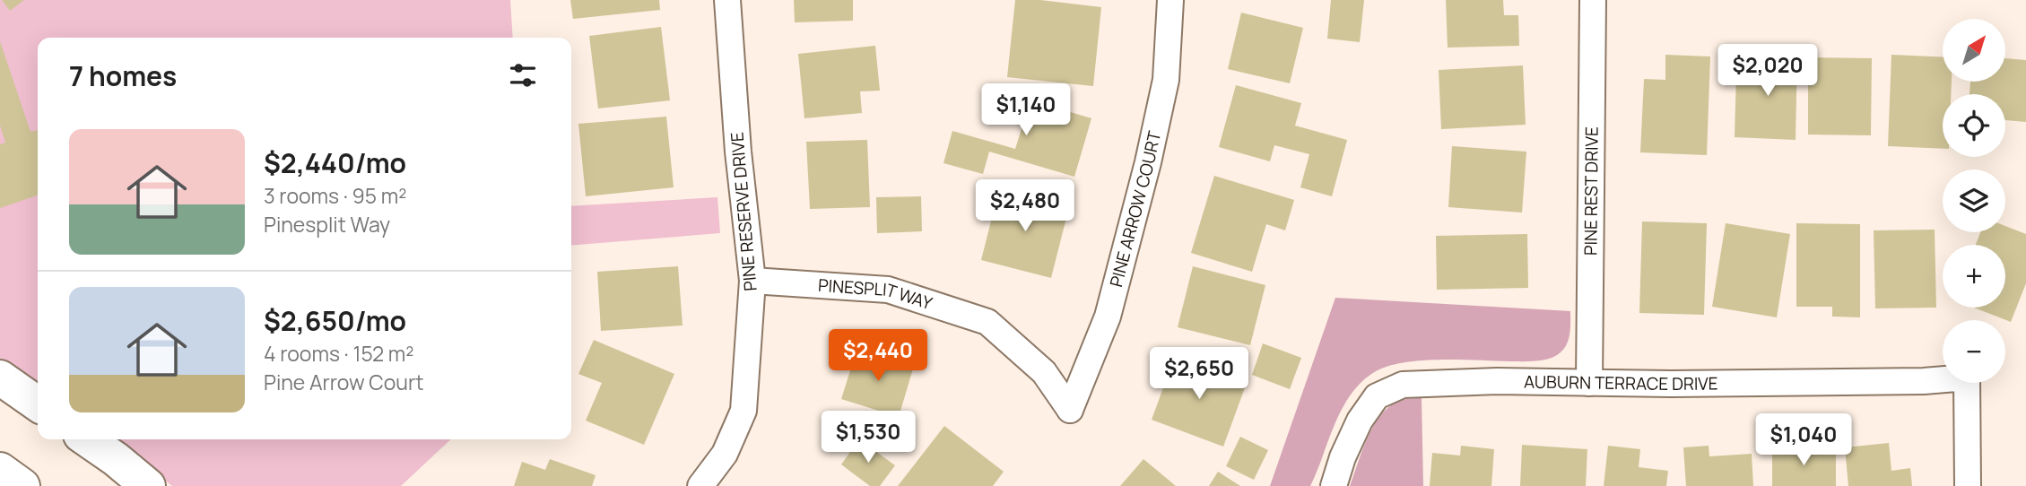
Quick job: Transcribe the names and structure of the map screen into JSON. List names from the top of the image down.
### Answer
{
  "streets": {
    "street": [
      "PINE REST DRIVE",
      "PINE ARROW COURT",
      "PINE RESERVE DRIVE",
      "PINESPLIT WAY",
      "AUBURN TERRACE DRIVE"
    ]
  },
  "crossings": [
    ["PINE REST DRIVE", "AUBURN TERRACE DRIVE"],
    ["PINE ARROW COURT", "PINESPLIT WAY"],
    ["PINE RESERVE DRIVE", "PINESPLIT WAY"]
  ],
  "north": "top right",
  "page": {
    "map_buttons": ["+", "−"],
    "heading": "7 homes",
    "price": [
      "$2,020",
      "$1,140",
      "$2,480",
      "$2,440",
      "$2,650",
      "$1,530",
      "$1,040"
    ],
    "list": [
      {
        "name": "$2,440/mo",
        "note": "3 rooms · 95 m² · Pinesplit Way"
      },
      {
        "name": "$2,650/mo",
        "note": "4 rooms · 152 m² · Pine Arrow Court"
      }
    ]
  }
}
